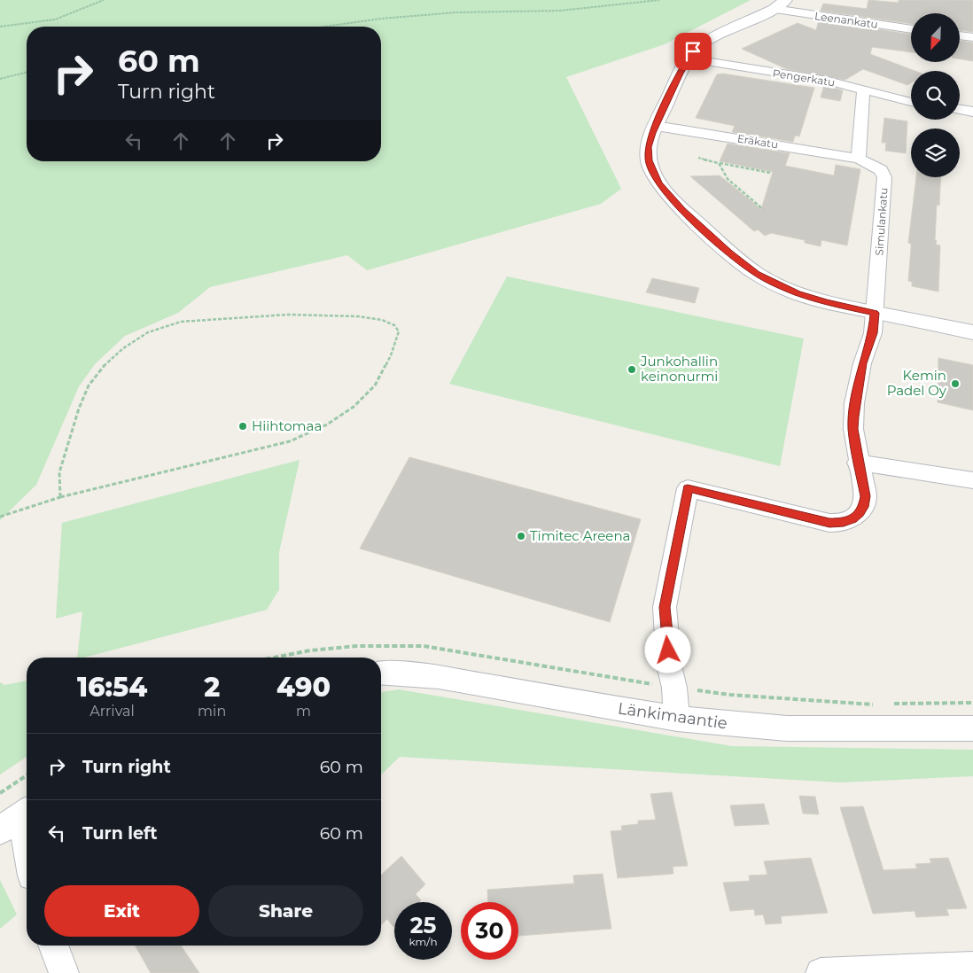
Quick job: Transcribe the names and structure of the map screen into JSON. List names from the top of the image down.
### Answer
{
  "streets": {
    "street": [
      "Leenankatu",
      "Pengerkatu",
      "Eräkatu",
      "Simulankatu",
      "Länkimaantie"
    ]
  },
  "crossings": [
    ["Eräkatu", "Simulankatu"]
  ],
  "places": [
    "Junkohallin keinonurmi",
    "Kemin Padel Oy",
    "Hiihtomaa",
    "Timitec Areena"
  ],
  "north": "bottom left",
  "page": {
    "turn": ["60 m", "Turn right"],
    "eta": [
      "16:54",
      "Arrival",
      "2",
      "min",
      "490",
      "m"
    ],
    "list": [
      {
        "name": "Turn right",
        "value": "60 m"
      },
      {
        "name": "Turn left",
        "value": "60 m"
      }
    ],
    "buttons": ["Exit", "Share"],
    "speed": "25 km/h",
    "limit": "30"
  }
}
